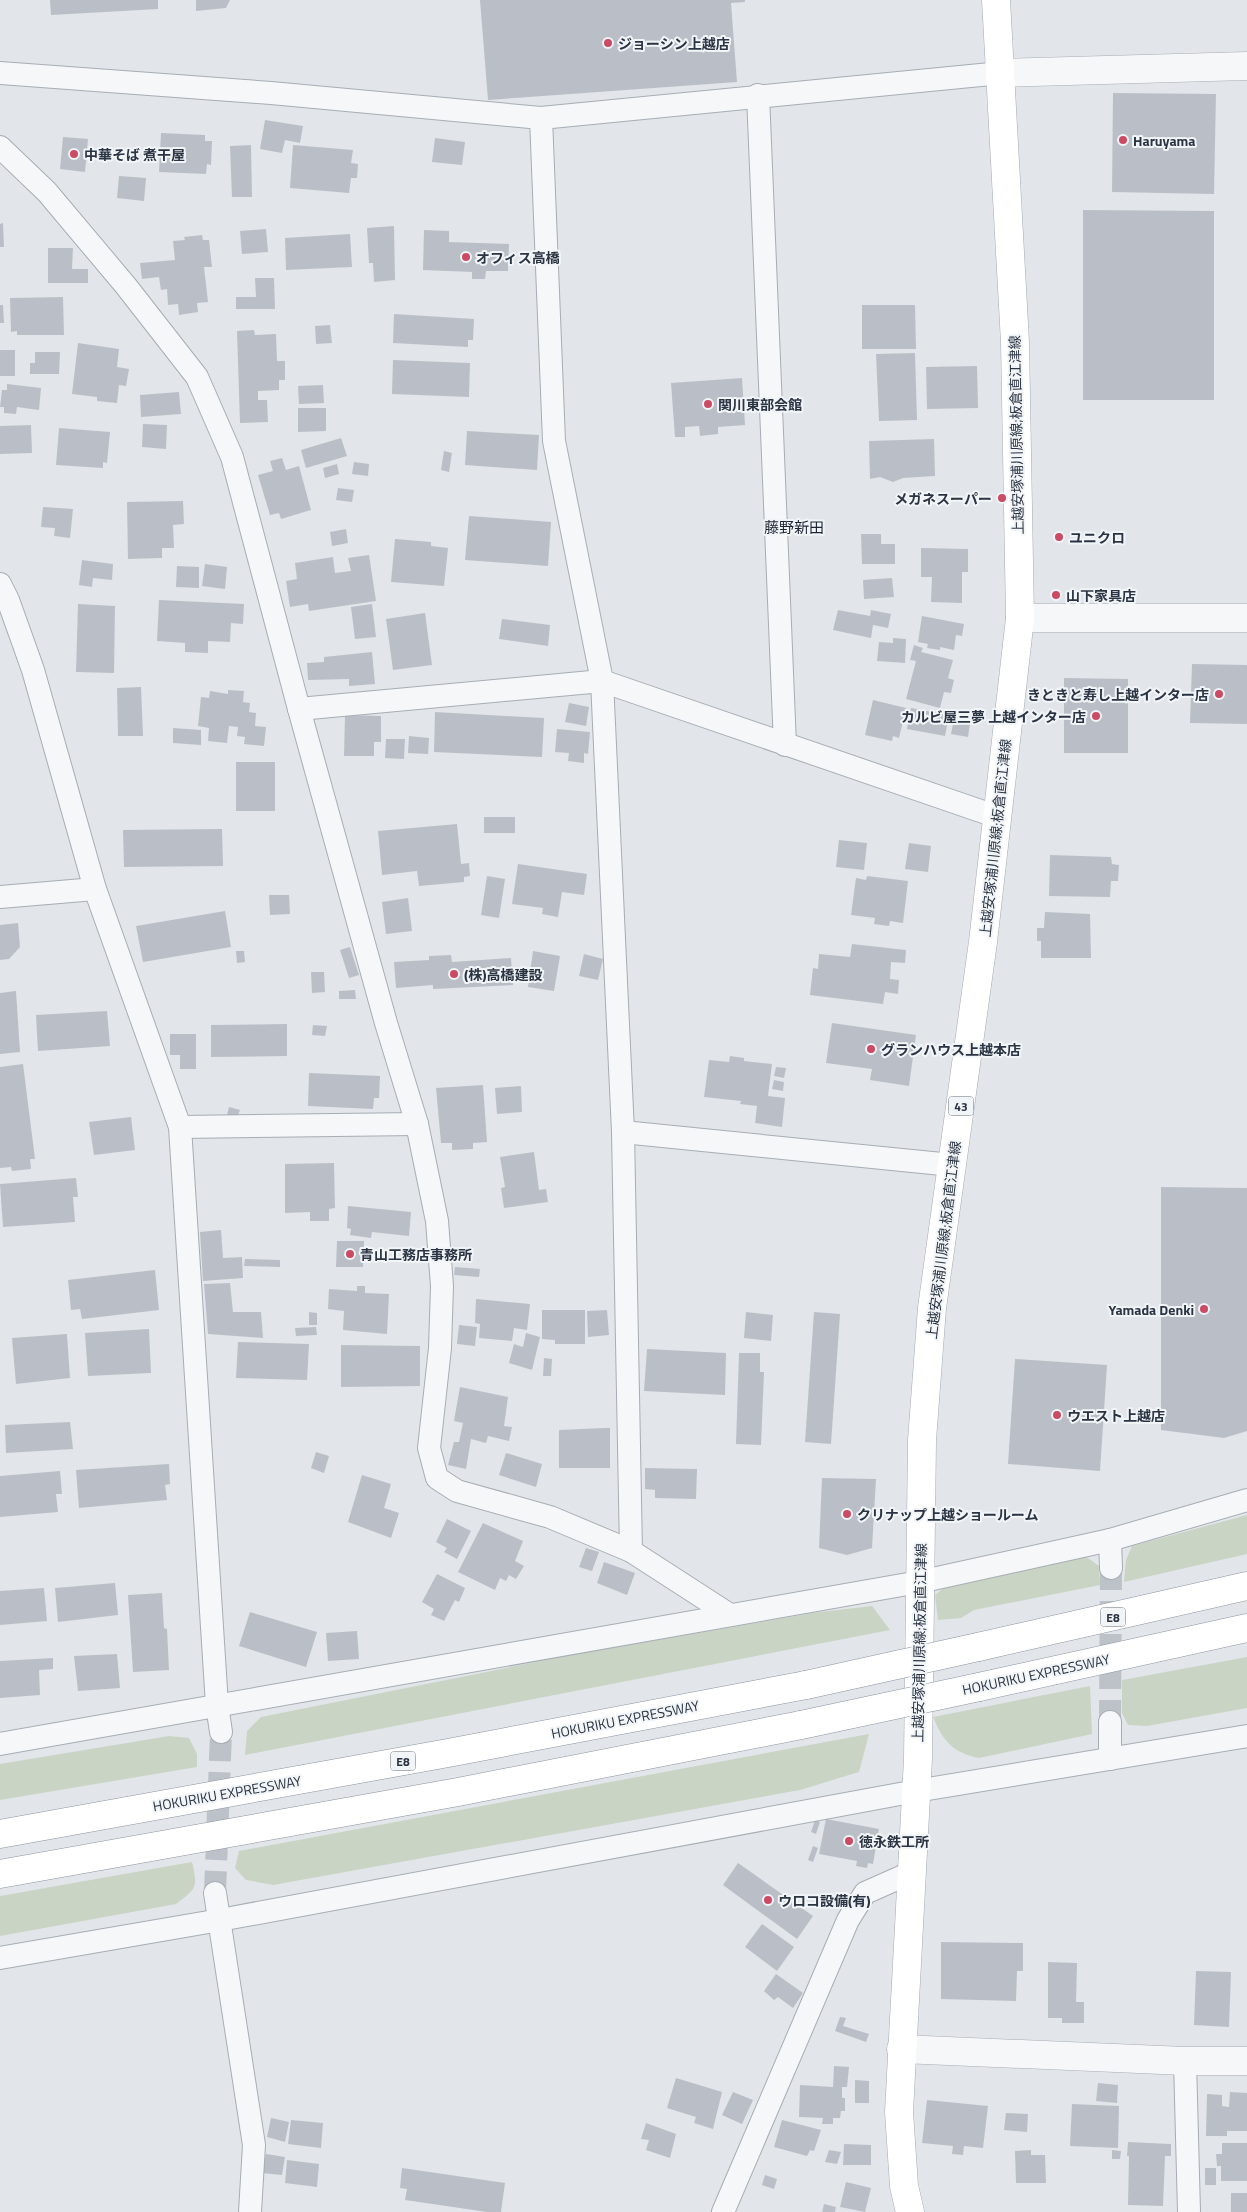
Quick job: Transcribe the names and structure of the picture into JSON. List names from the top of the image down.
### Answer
{
  "streets": {
    "main road": [
      "上越安塚浦川原線;板倉直江津線",
      "43",
      "E8",
      "HOKURIKU EXPRESSWAY"
    ]
  },
  "districts": ["藤野新田"],
  "places": [
    "ジョーシン上越店",
    "Haruyama",
    "中華そば 煮干屋",
    "オフィス高橋",
    "関川東部会館",
    "メガネスーパー",
    "ユニクロ",
    "山下家具店",
    "きときと寿し上越インター店",
    "カルビ屋三夢 上越インター店",
    "(株)高橋建設",
    "グランハウス上越本店",
    "青山工務店事務所",
    "Yamada Denki",
    "ウエスト上越店",
    "クリナップ上越ショールーム",
    "徳永鉄工所",
    "ウロコ設備(有)"
  ]
}
